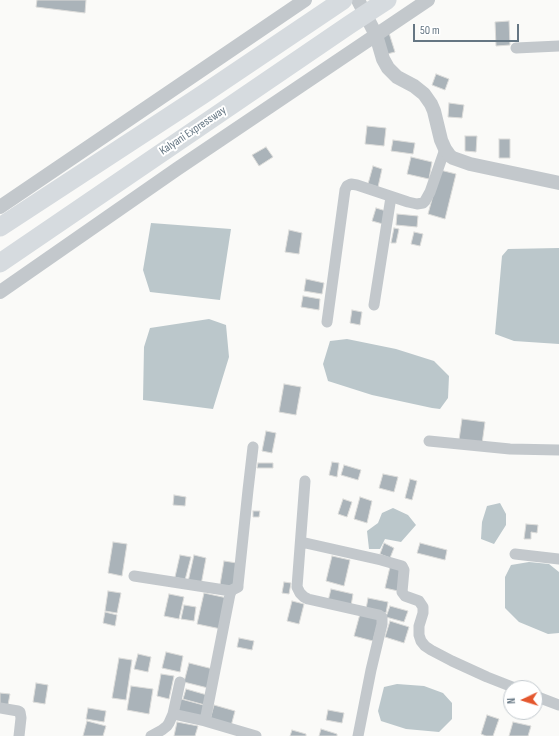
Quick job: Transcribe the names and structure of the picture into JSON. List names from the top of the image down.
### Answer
{
  "streets": {
    "highway": ["Kalyani Expressway"]
  },
  "scale_bar": "50 m",
  "north": "left"
}
